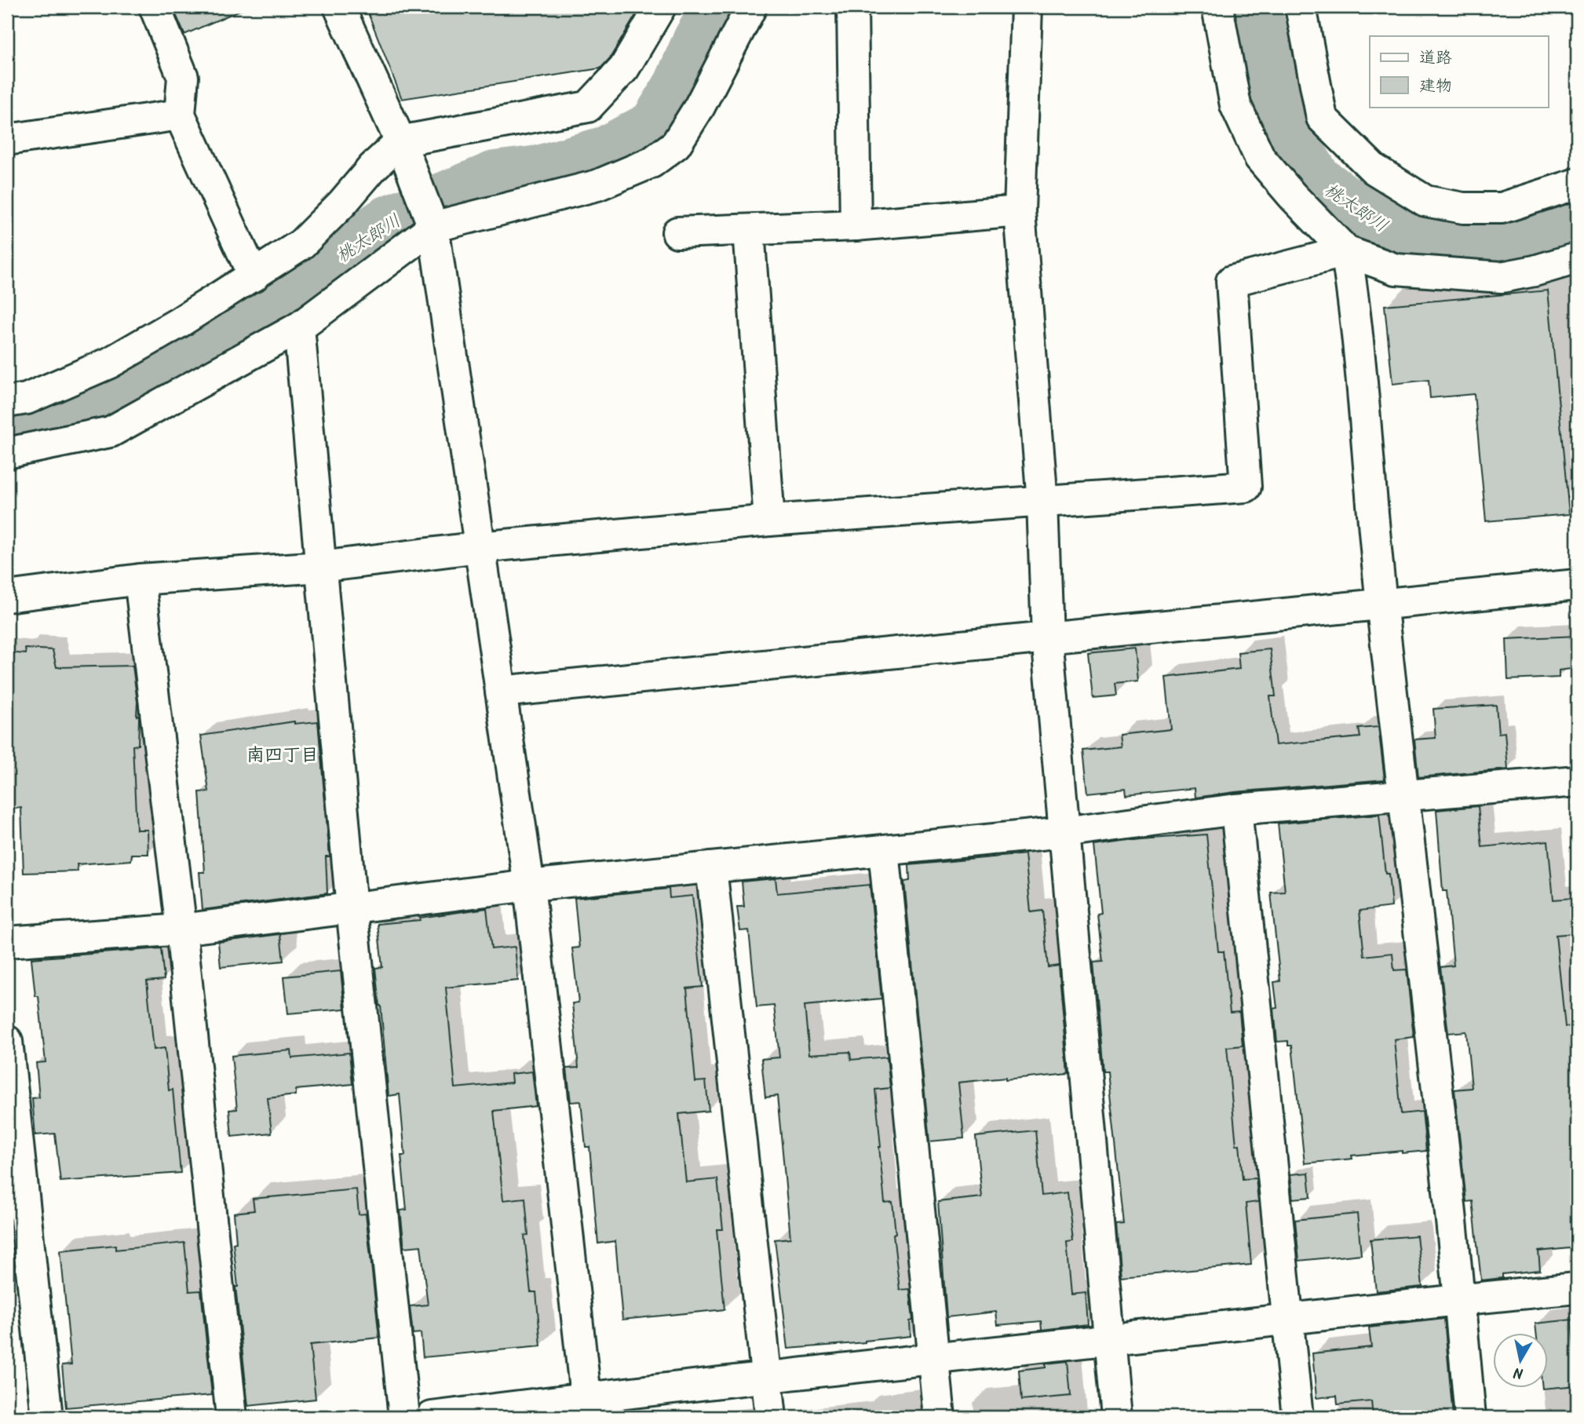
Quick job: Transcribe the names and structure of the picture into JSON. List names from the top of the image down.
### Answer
{
  "districts": ["南四丁目"],
  "water": ["桃太郎川"],
  "legend": ["道路", "建物"],
  "north": "bottom"
}
